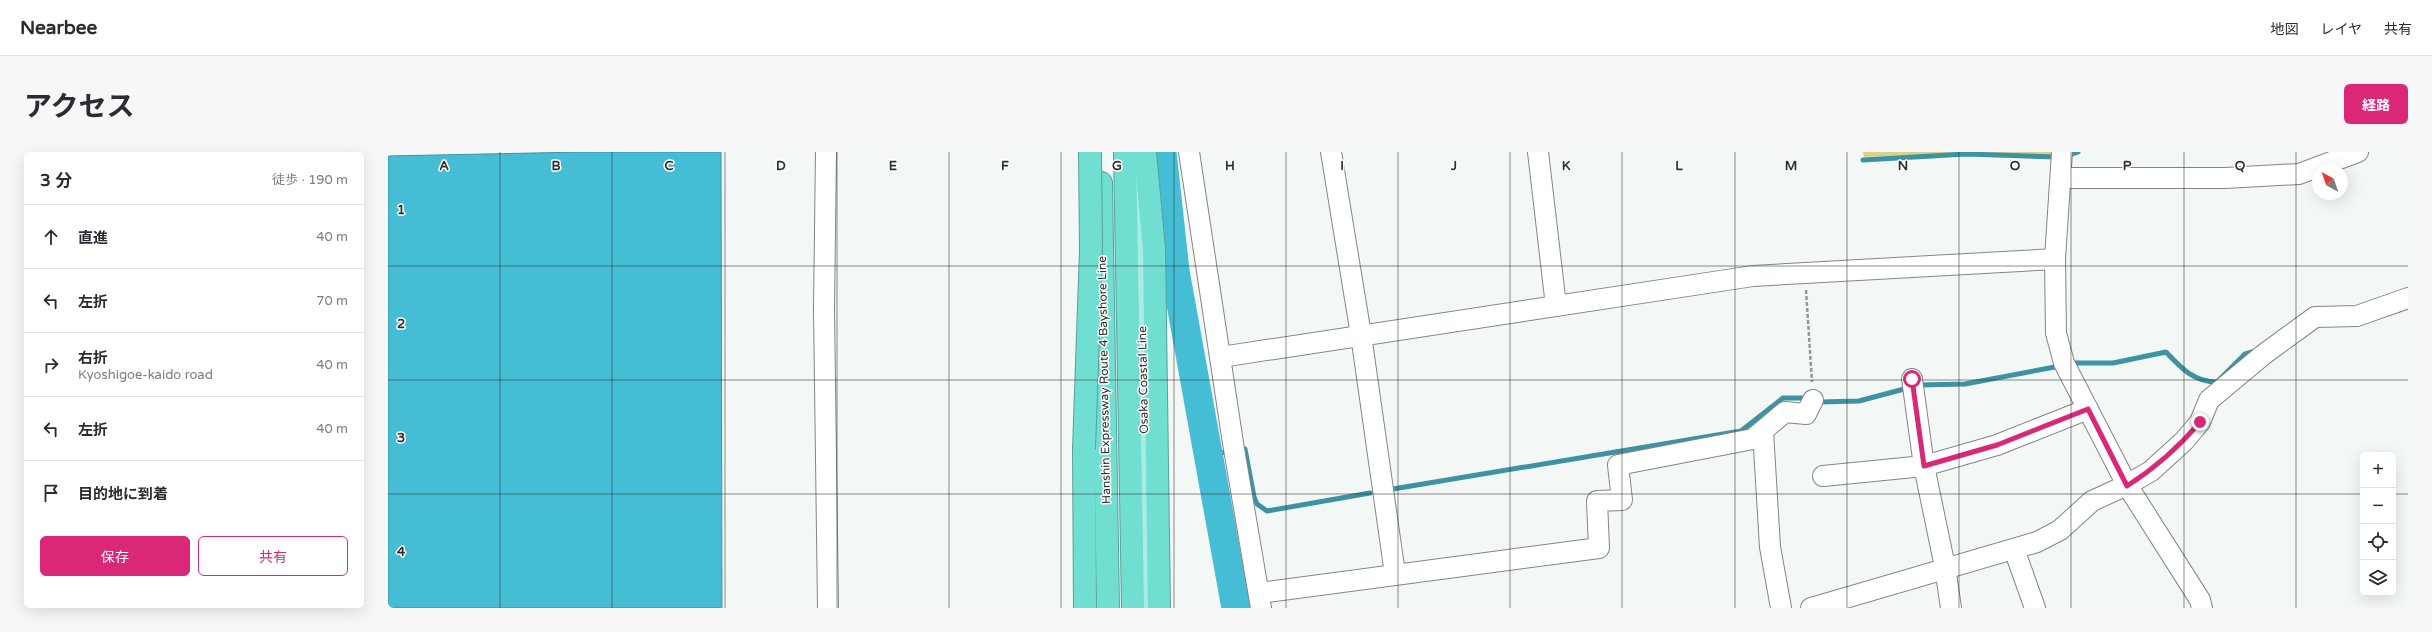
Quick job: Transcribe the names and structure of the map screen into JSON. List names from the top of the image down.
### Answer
{
  "streets": {
    "highway": ["Hanshin Expressway Route 4 Bayshore Line"],
    "main road": ["Osaka Coastal Line"]
  },
  "north": "top left",
  "page": {
    "header": "Nearbee",
    "nav": ["地図", "レイヤ", "共有"],
    "title": "アクセス",
    "buttons": [
      "経路",
      ["保存", "共有"]
    ],
    "heading": ["3 分", "徒歩 · 190 m"],
    "list": [
      ["直進", "40 m"],
      ["左折", "70 m"],
      ["右折", "Kyoshigoe-kaido road", "40 m"],
      ["左折", "40 m"],
      "目的地に到着"
    ],
    "map_buttons": ["+", "−"]
  },
  "grid": {
    "columns": [
      "A",
      "B",
      "C",
      "D",
      "E",
      "F",
      "G",
      "H",
      "I",
      "J",
      "K",
      "L",
      "M",
      "N",
      "O",
      "P",
      "Q"
    ],
    "rows": [
      "1",
      "2",
      "3",
      "4"
    ]
  }
}
